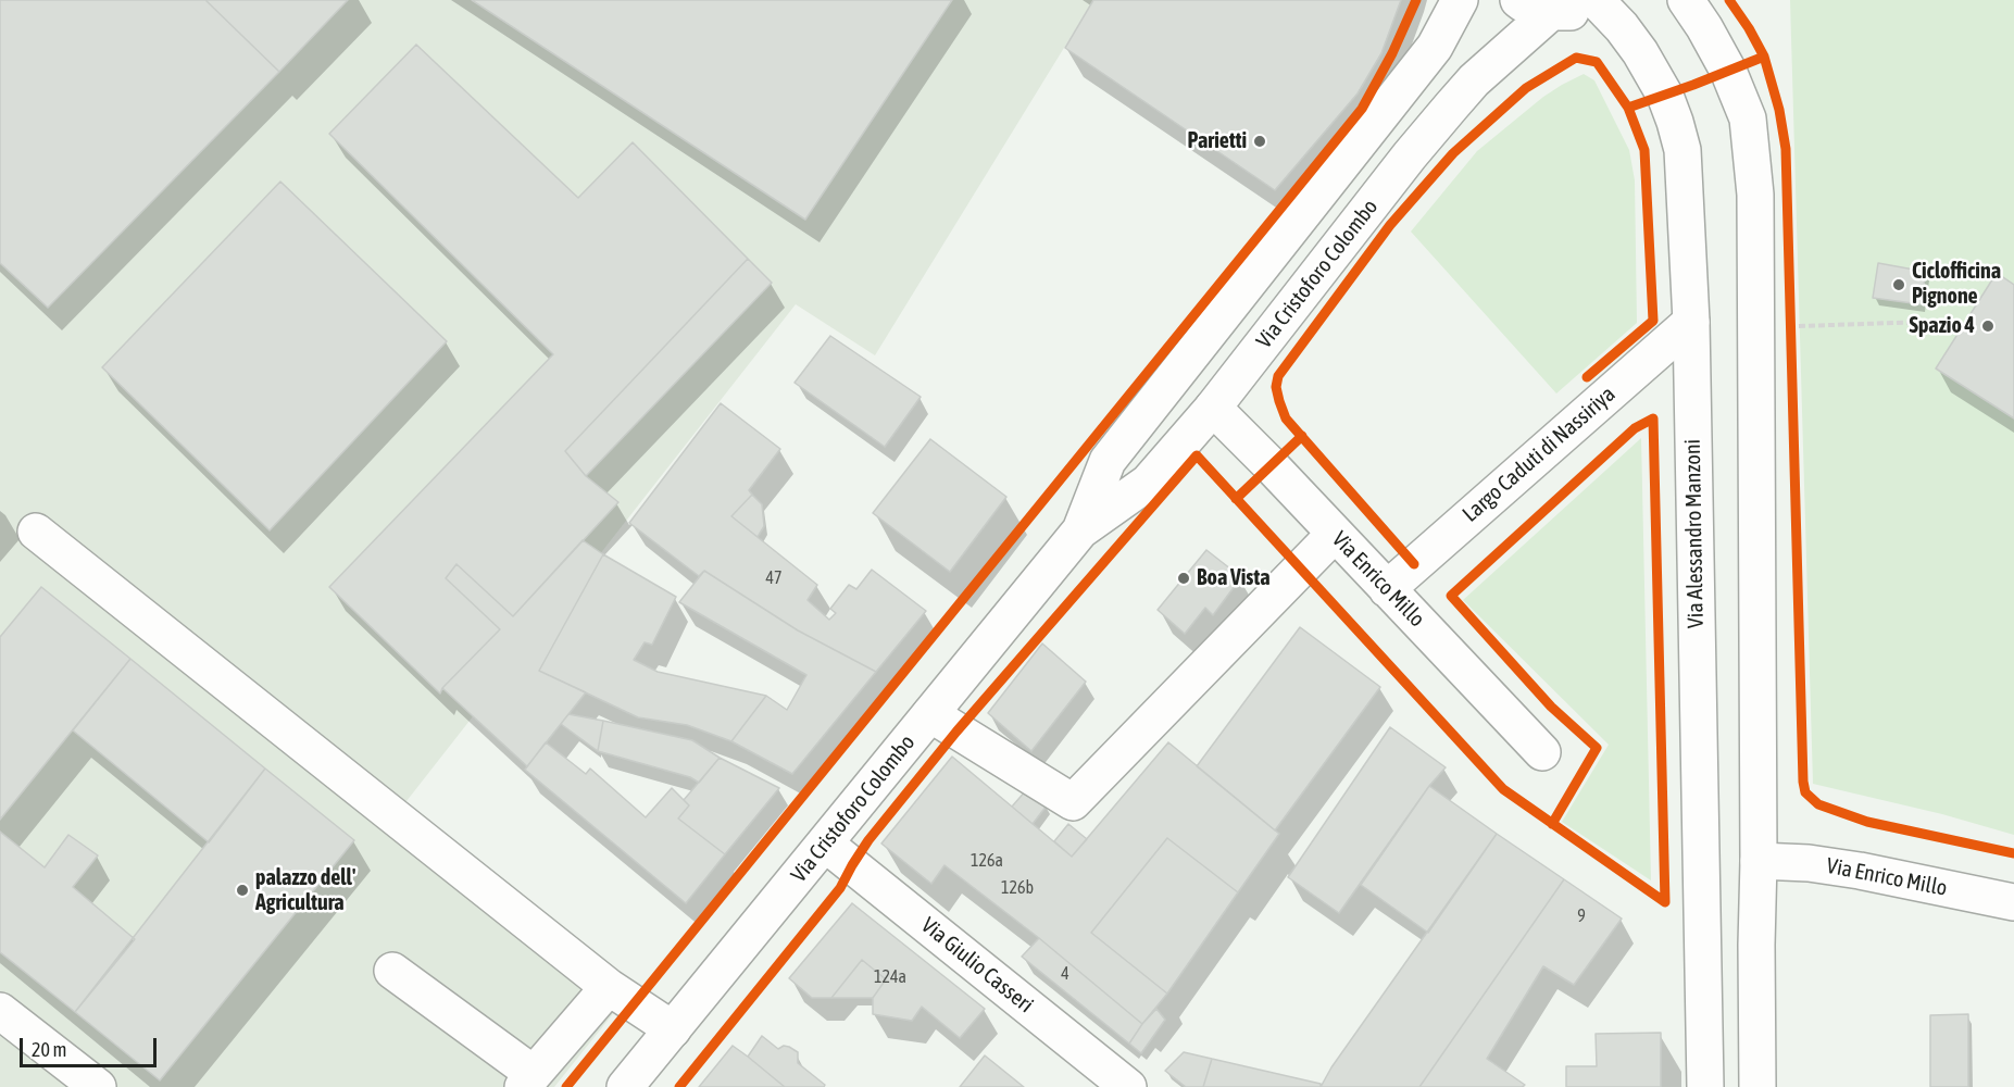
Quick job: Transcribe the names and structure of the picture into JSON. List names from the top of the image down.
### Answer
{
  "streets": {
    "main road": [
      "Via Cristoforo Colombo",
      "Largo Caduti di Nassiriya",
      "Via Alessandro Manzoni",
      "Via Enrico Millo",
      "Via Giulio Casseri"
    ]
  },
  "crossings": [
    ["Via Cristoforo Colombo", "Via Alessandro Manzoni"],
    ["Via Cristoforo Colombo", "Via Enrico Millo"],
    ["Via Cristoforo Colombo", "Via Giulio Casseri"],
    ["Largo Caduti di Nassiriya", "Via Alessandro Manzoni"],
    ["Largo Caduti di Nassiriya", "Via Enrico Millo"]
  ],
  "places": [
    "Parietti",
    "Ciclofficina Pignone",
    "Spazio 4",
    "Boa Vista",
    "palazzo dell' Agricultura"
  ],
  "house_numbers": [
    "47",
    "126a",
    "126b",
    "9",
    "4",
    "124a"
  ],
  "scale_bar": "20 m"
}
